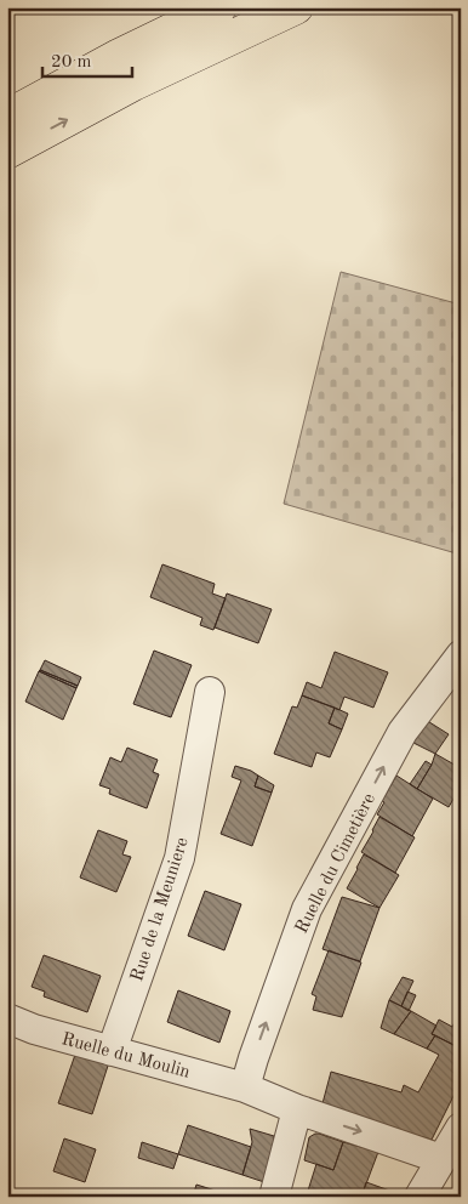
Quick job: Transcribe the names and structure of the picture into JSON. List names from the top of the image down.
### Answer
{
  "streets": {
    "street": ["Ruelle du Cimetière", "Rue de la Meuniere", "Ruelle du Moulin"]
  },
  "crossings": [
    ["Ruelle du Cimetière", "Ruelle du Moulin"],
    ["Rue de la Meuniere", "Ruelle du Moulin"]
  ],
  "one_way": ["Ruelle du Cimetière"],
  "scale_bar": "20 m"
}
